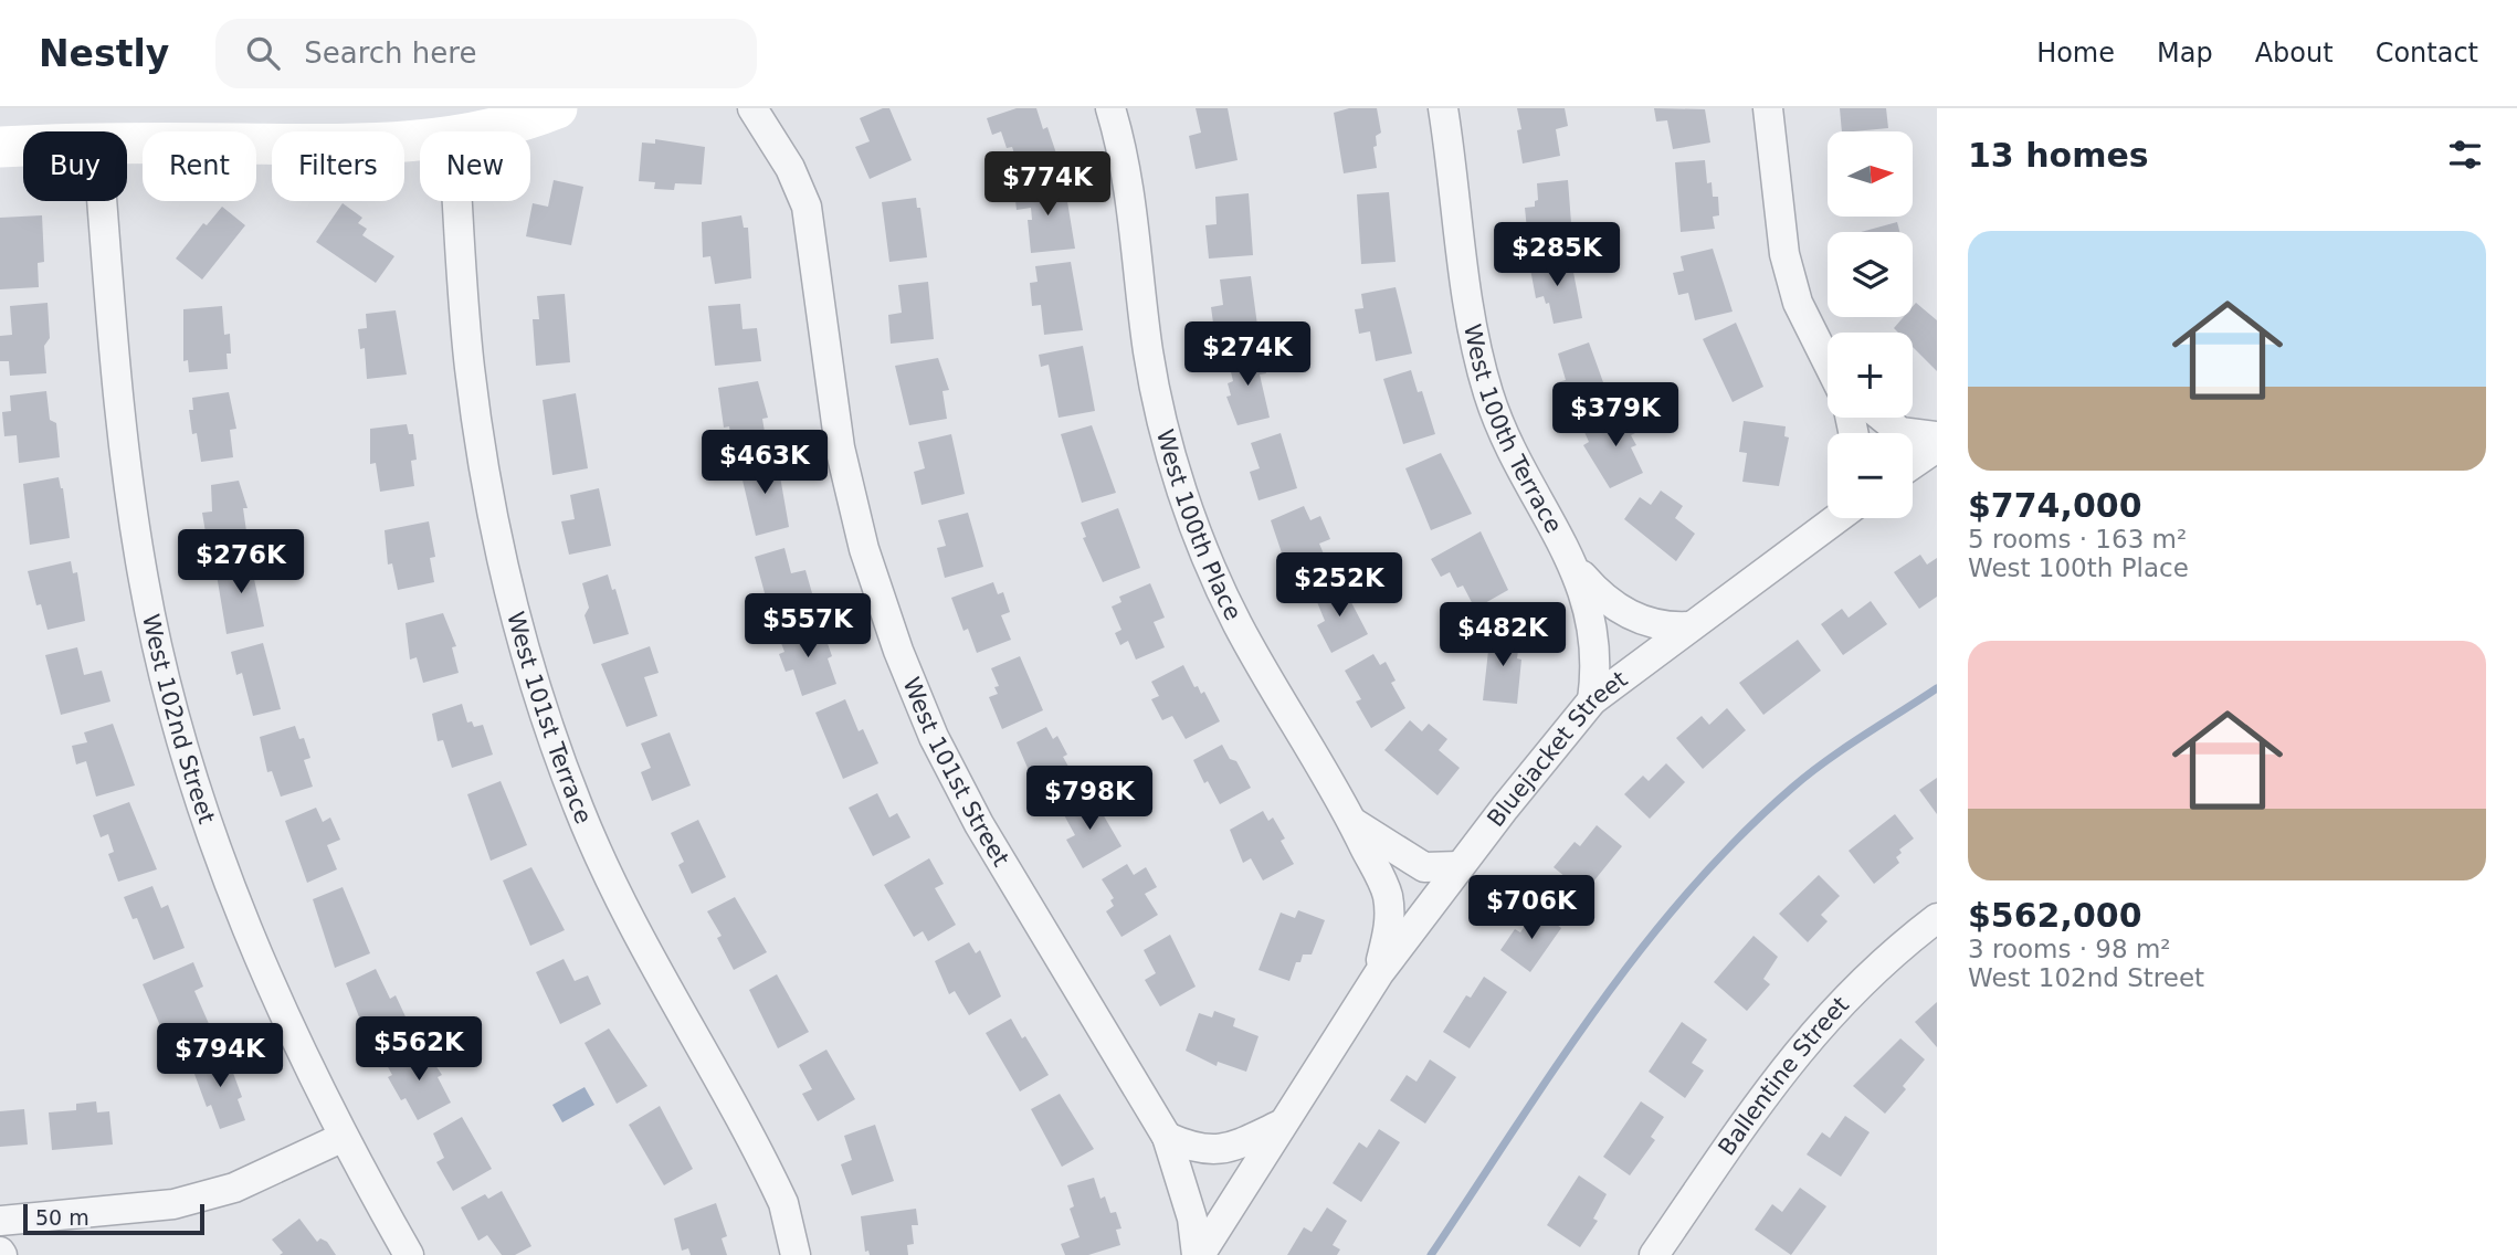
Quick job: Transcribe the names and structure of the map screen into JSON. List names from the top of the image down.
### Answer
{
  "streets": {
    "street": [
      "West 100th Terrace",
      "West 100th Place",
      "West 101st Terrace",
      "West 102nd Street",
      "Bluejacket Street",
      "West 101st Street",
      "Ballentine Street"
    ]
  },
  "crossings": [
    ["West 100th Terrace", "Bluejacket Street"],
    ["West 100th Place", "Bluejacket Street"],
    ["Bluejacket Street", "West 101st Street"]
  ],
  "scale_bar": "50 m",
  "north": "right",
  "page": {
    "header": "Nestly",
    "search": "Search here",
    "nav": [
      "Home",
      "Map",
      "About",
      "Contact"
    ],
    "heading": "13 homes",
    "map_buttons": ["+", "−"],
    "chip": [
      "Buy",
      "Rent",
      "Filters",
      "New"
    ],
    "price": [
      "$774K",
      "$285K",
      "$274K",
      "$379K",
      "$463K",
      "$276K",
      "$252K",
      "$557K",
      "$482K",
      "$798K",
      "$706K",
      "$562K",
      "$794K"
    ],
    "list": [
      {
        "name": "$774,000",
        "note": "5 rooms · 163 m² · West 100th Place"
      },
      {
        "name": "$562,000",
        "note": "3 rooms · 98 m² · West 102nd Street"
      }
    ],
    "scale": "50 m"
  }
}
